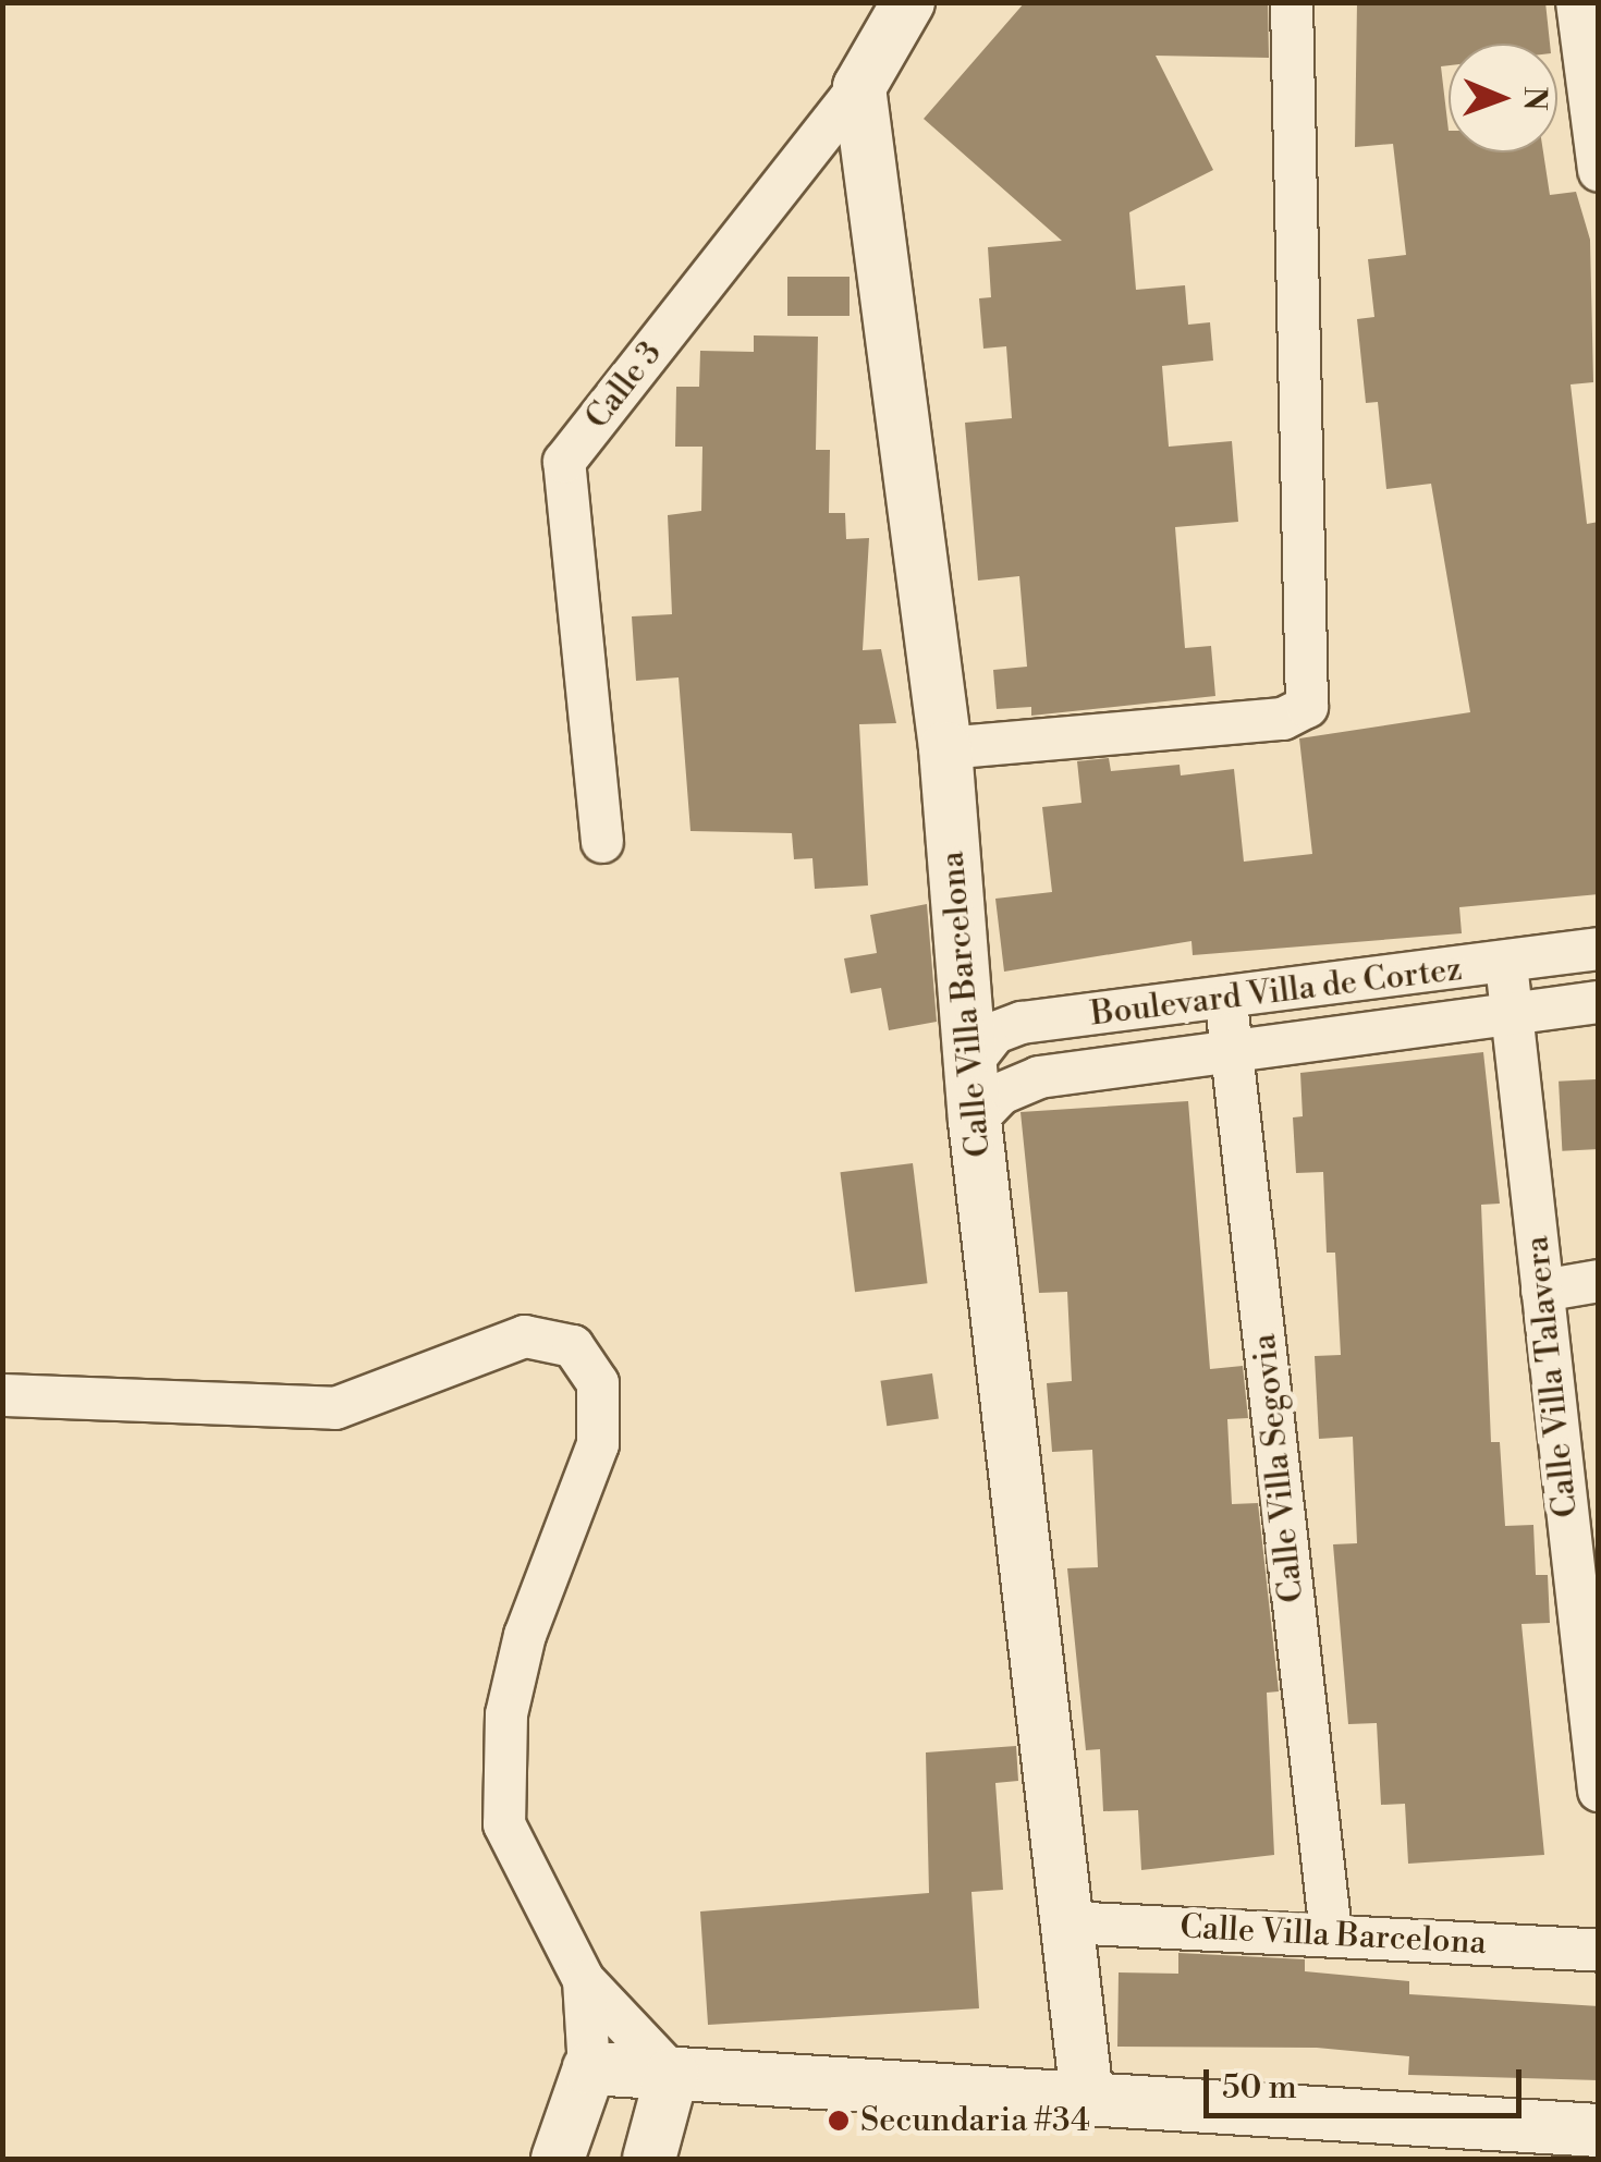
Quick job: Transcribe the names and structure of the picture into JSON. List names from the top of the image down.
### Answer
{
  "streets": {
    "street": [
      "Calle 3",
      "Boulevard Villa de Cortez",
      "Calle Villa Barcelona",
      "Calle Villa Talavera",
      "Calle Villa Segovia"
    ]
  },
  "crossings": [
    ["Calle 3", "Calle Villa Barcelona"],
    ["Boulevard Villa de Cortez", "Calle Villa Barcelona"],
    ["Boulevard Villa de Cortez", "Calle Villa Talavera"],
    ["Boulevard Villa de Cortez", "Calle Villa Segovia"],
    ["Calle Villa Barcelona", "Calle Villa Segovia"]
  ],
  "places": ["Secundaria #34"],
  "scale_bar": "50 m",
  "north": "right"
}
